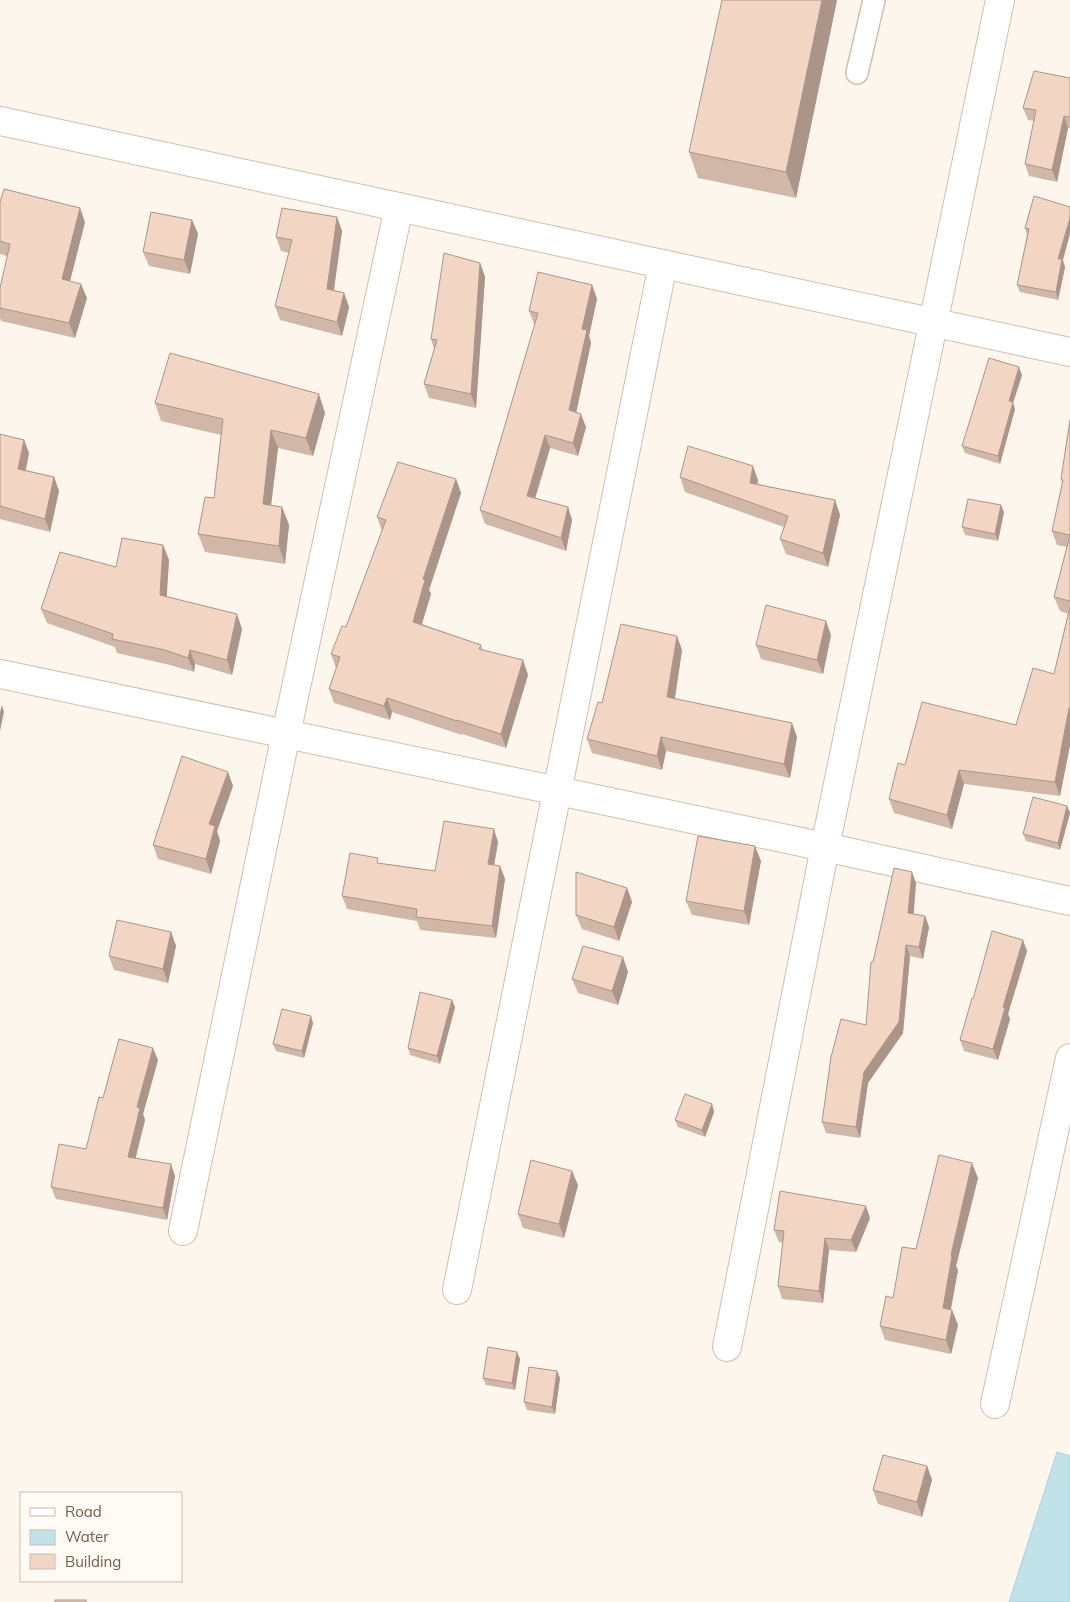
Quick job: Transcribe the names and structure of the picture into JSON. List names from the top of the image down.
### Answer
{
  "legend": ["Road", "Water", "Building"]
}
